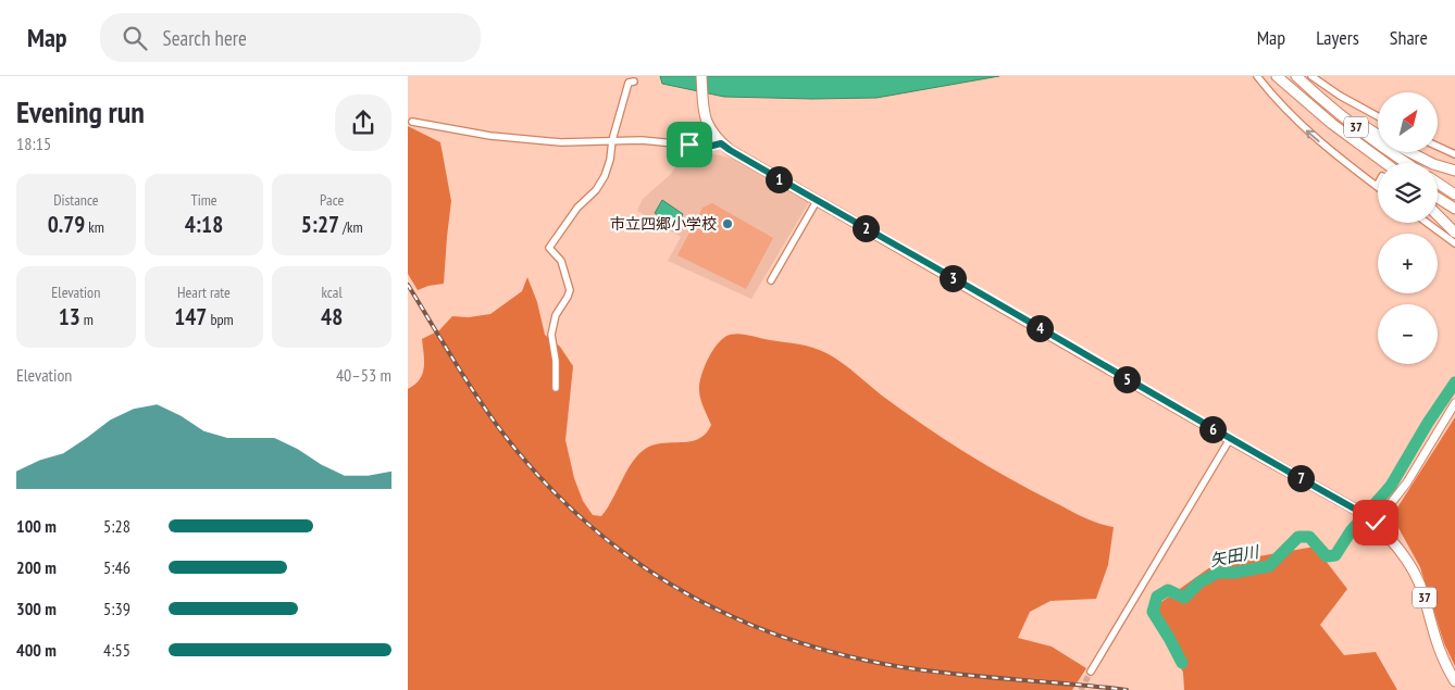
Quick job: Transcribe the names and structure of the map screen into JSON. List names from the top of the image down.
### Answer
{
  "streets": {
    "main road": ["37"]
  },
  "water": ["矢田川"],
  "places": ["市立四郷小学校"],
  "north": "top right",
  "page": {
    "header": "Map",
    "search": "Search here",
    "nav": ["Map", "Layers", "Share"],
    "heading": ["Evening run", "18:15"],
    "map_buttons": ["+", "−"],
    "pins": [
      "1",
      "2",
      "3",
      "4",
      "5",
      "6",
      "7"
    ],
    "stats": [
      ["Distance", "0.79 km"],
      ["Time", "4:18"],
      ["Pace", "5:27 /km"],
      ["Elevation", "13 m"],
      ["Heart rate", "147 bpm"],
      ["kcal", "48"]
    ],
    "chart": ["Elevation", "40–53 m"],
    "list": [
      {
        "name": "100 m",
        "note": "5:28"
      },
      {
        "name": "200 m",
        "note": "5:46"
      },
      {
        "name": "300 m",
        "note": "5:39"
      },
      {
        "name": "400 m",
        "note": "4:55"
      }
    ]
  }
}
